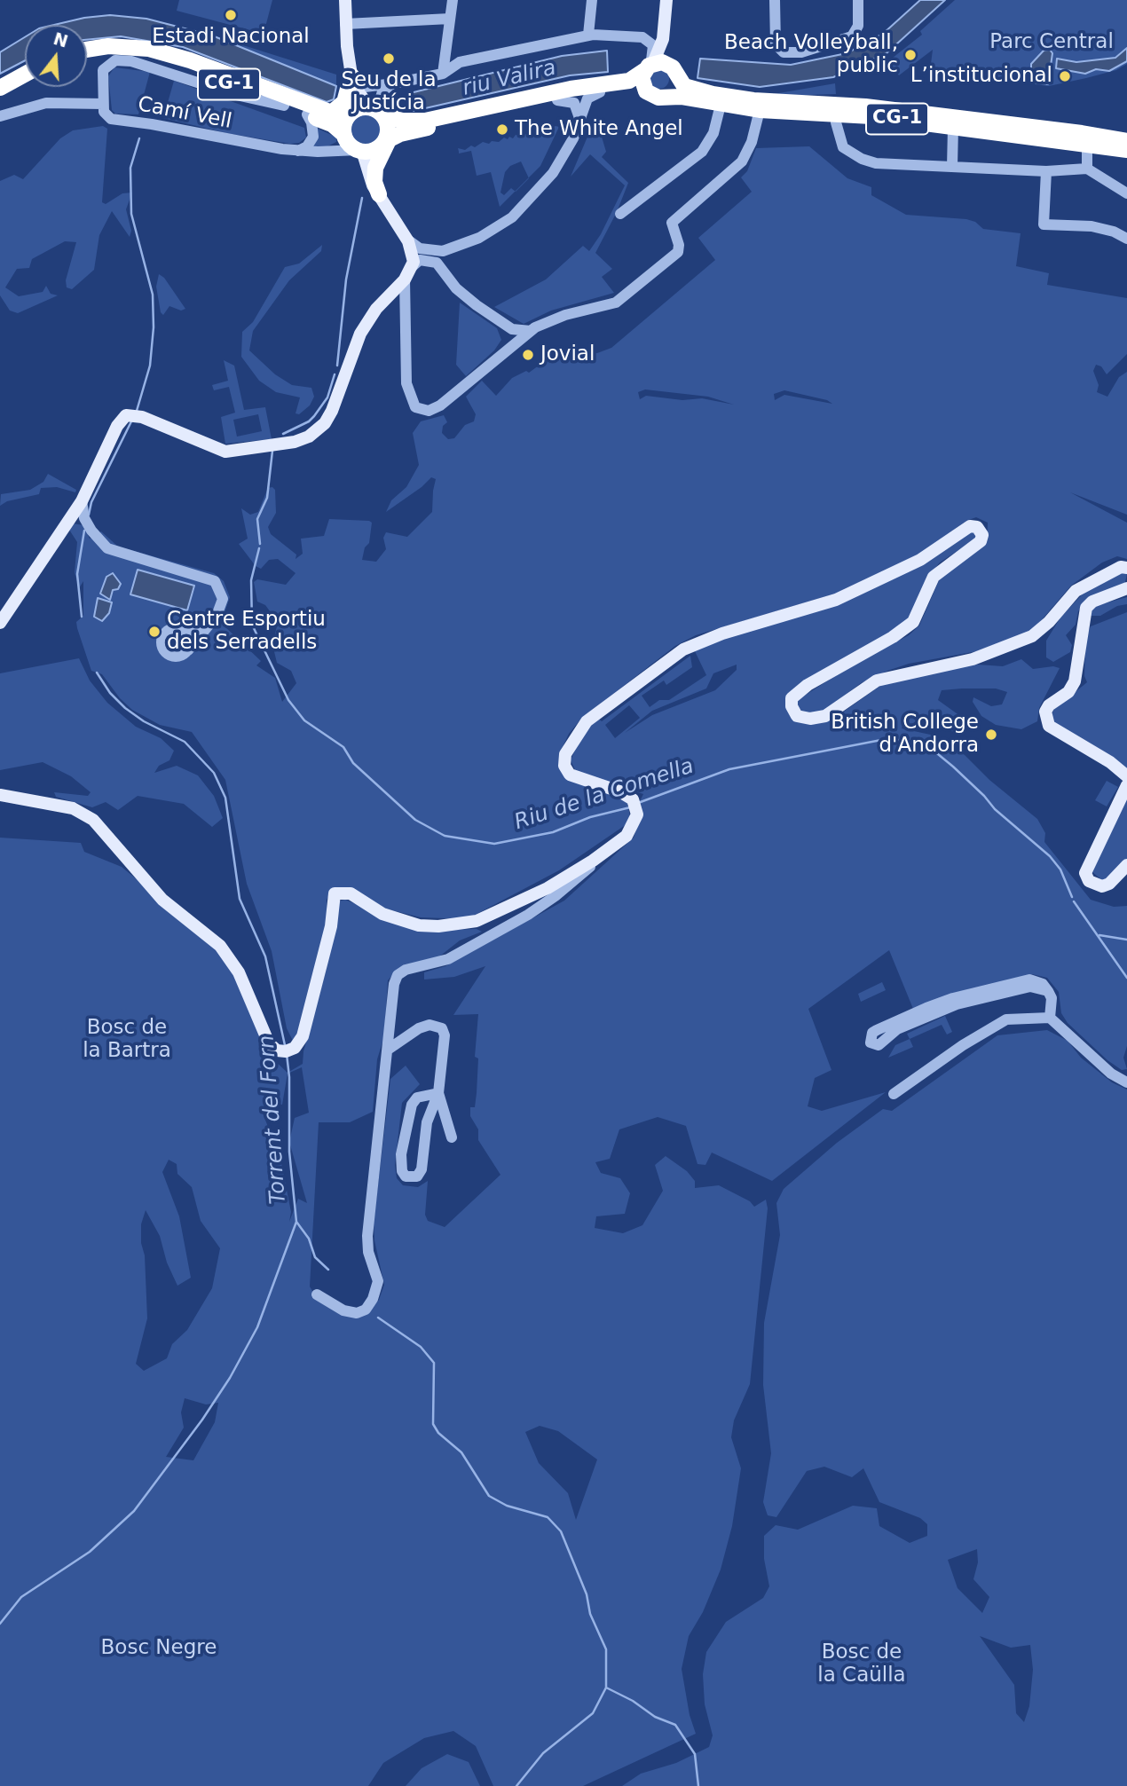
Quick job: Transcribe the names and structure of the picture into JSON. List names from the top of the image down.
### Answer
{
  "streets": {
    "highway": ["CG-1"],
    "street": ["Camí Vell"]
  },
  "crossings": [
    ["CG-1", "Camí Vell"]
  ],
  "water": ["riu Valira", "Riu de la Comella", "Torrent del Forn"],
  "parks": [
    "Parc Central",
    "Bosc de la Bartra",
    "Bosc Negre",
    "Bosc de la Caülla"
  ],
  "places": [
    "Estadi Nacional",
    "Beach Volleyball, public",
    "Seu de la Justícia",
    "L’institucional",
    "The White Angel",
    "Jovial",
    "Centre Esportiu dels Serradells",
    "British College d'Andorra"
  ],
  "north": "top"
}
